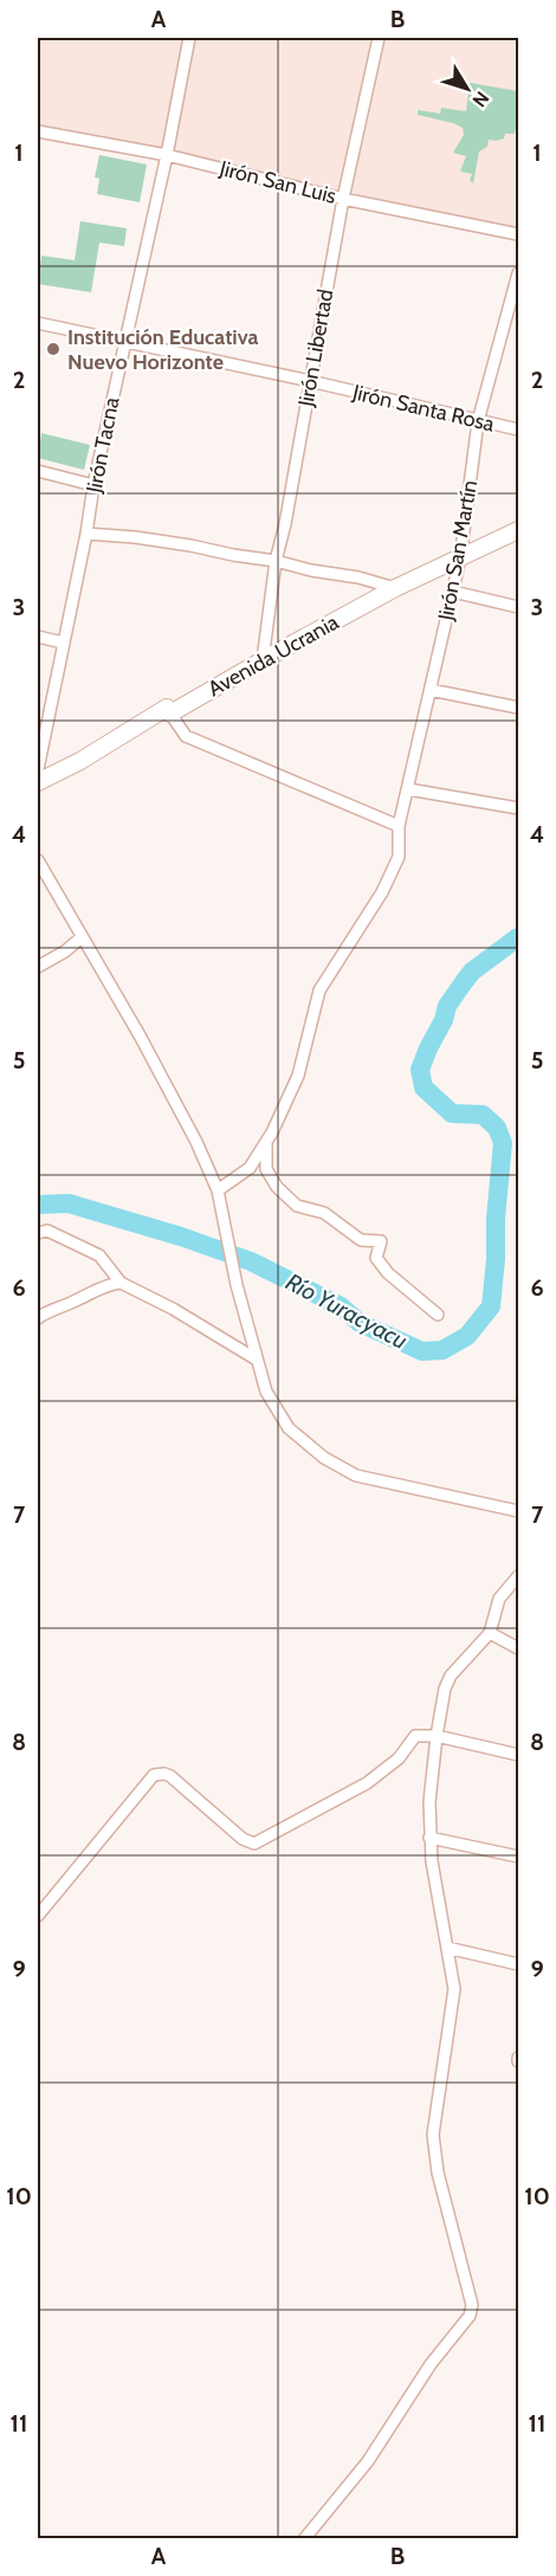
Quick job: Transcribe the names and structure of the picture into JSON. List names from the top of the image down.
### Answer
{
  "streets": {
    "main road": ["Avenida Ucrania"],
    "street": [
      "Jirón San Luis",
      "Jirón Libertad",
      "Jirón Santa Rosa",
      "Jirón Tacna",
      "Jirón San Martín"
    ]
  },
  "crossings": [
    ["Jirón San Luis", "Jirón Libertad"],
    ["Jirón San Luis", "Jirón Tacna"],
    ["Jirón Libertad", "Jirón Santa Rosa"],
    ["Jirón Libertad", "Avenida Ucrania"],
    ["Jirón Santa Rosa", "Jirón Tacna"],
    ["Jirón Santa Rosa", "Jirón San Martín"],
    ["Jirón San Martín", "Avenida Ucrania"]
  ],
  "water": ["Río Yuracyacu"],
  "places": ["Institución Educativa Nuevo Horizonte"],
  "north": "bottom right",
  "grid": {
    "columns": ["A", "B"],
    "rows": [
      "1",
      "2",
      "3",
      "4",
      "5",
      "6",
      "7",
      "8",
      "9",
      "10",
      "11"
    ]
  }
}
